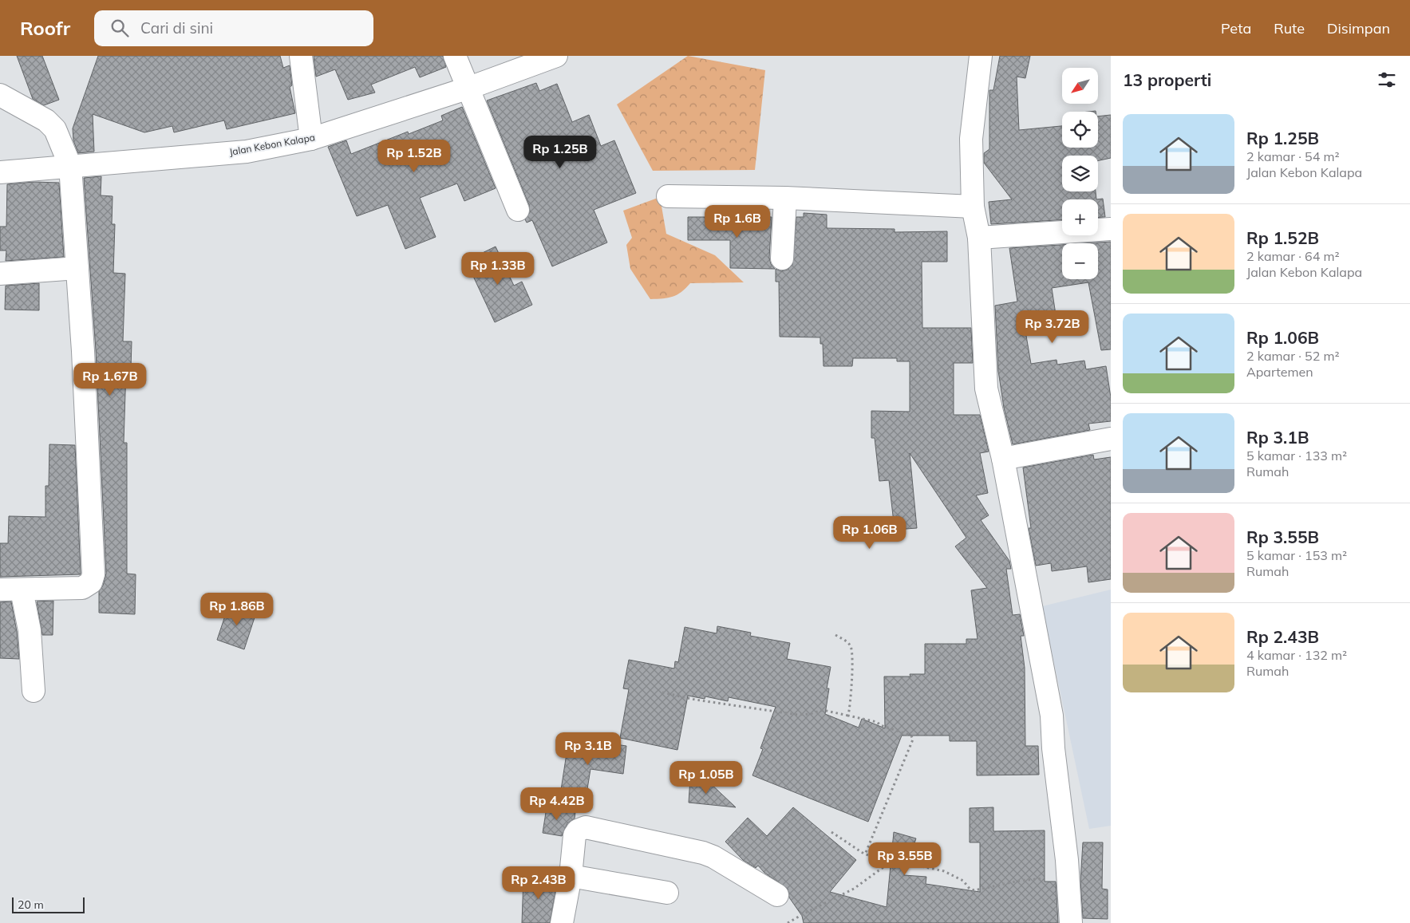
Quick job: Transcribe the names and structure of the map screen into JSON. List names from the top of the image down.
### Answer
{
  "streets": {
    "street": ["Jalan Kebon Kalapa"]
  },
  "scale_bar": "20 m",
  "north": "bottom left",
  "page": {
    "header": "Roofr",
    "search": "Cari di sini",
    "nav": ["Peta", "Rute", "Disimpan"],
    "heading": "13 properti",
    "map_buttons": ["+", "−"],
    "list": [
      {
        "name": "Rp 1.25B",
        "note": "2 kamar · 54 m² · Jalan Kebon Kalapa"
      },
      {
        "name": "Rp 1.52B",
        "note": "2 kamar · 64 m² · Jalan Kebon Kalapa"
      },
      {
        "name": "Rp 1.06B",
        "note": "2 kamar · 52 m² · Apartemen"
      },
      {
        "name": "Rp 3.1B",
        "note": "5 kamar · 133 m² · Rumah"
      },
      {
        "name": "Rp 3.55B",
        "note": "5 kamar · 153 m² · Rumah"
      },
      {
        "name": "Rp 2.43B",
        "note": "4 kamar · 132 m² · Rumah"
      }
    ],
    "price": [
      "Rp 1.25B",
      "Rp 1.52B",
      "Rp 1.6B",
      "Rp 1.33B",
      "Rp 3.72B",
      "Rp 1.67B",
      "Rp 1.06B",
      "Rp 1.86B",
      "Rp 3.1B",
      "Rp 1.05B",
      "Rp 4.42B",
      "Rp 3.55B",
      "Rp 2.43B"
    ],
    "scale": "20 m"
  }
}
